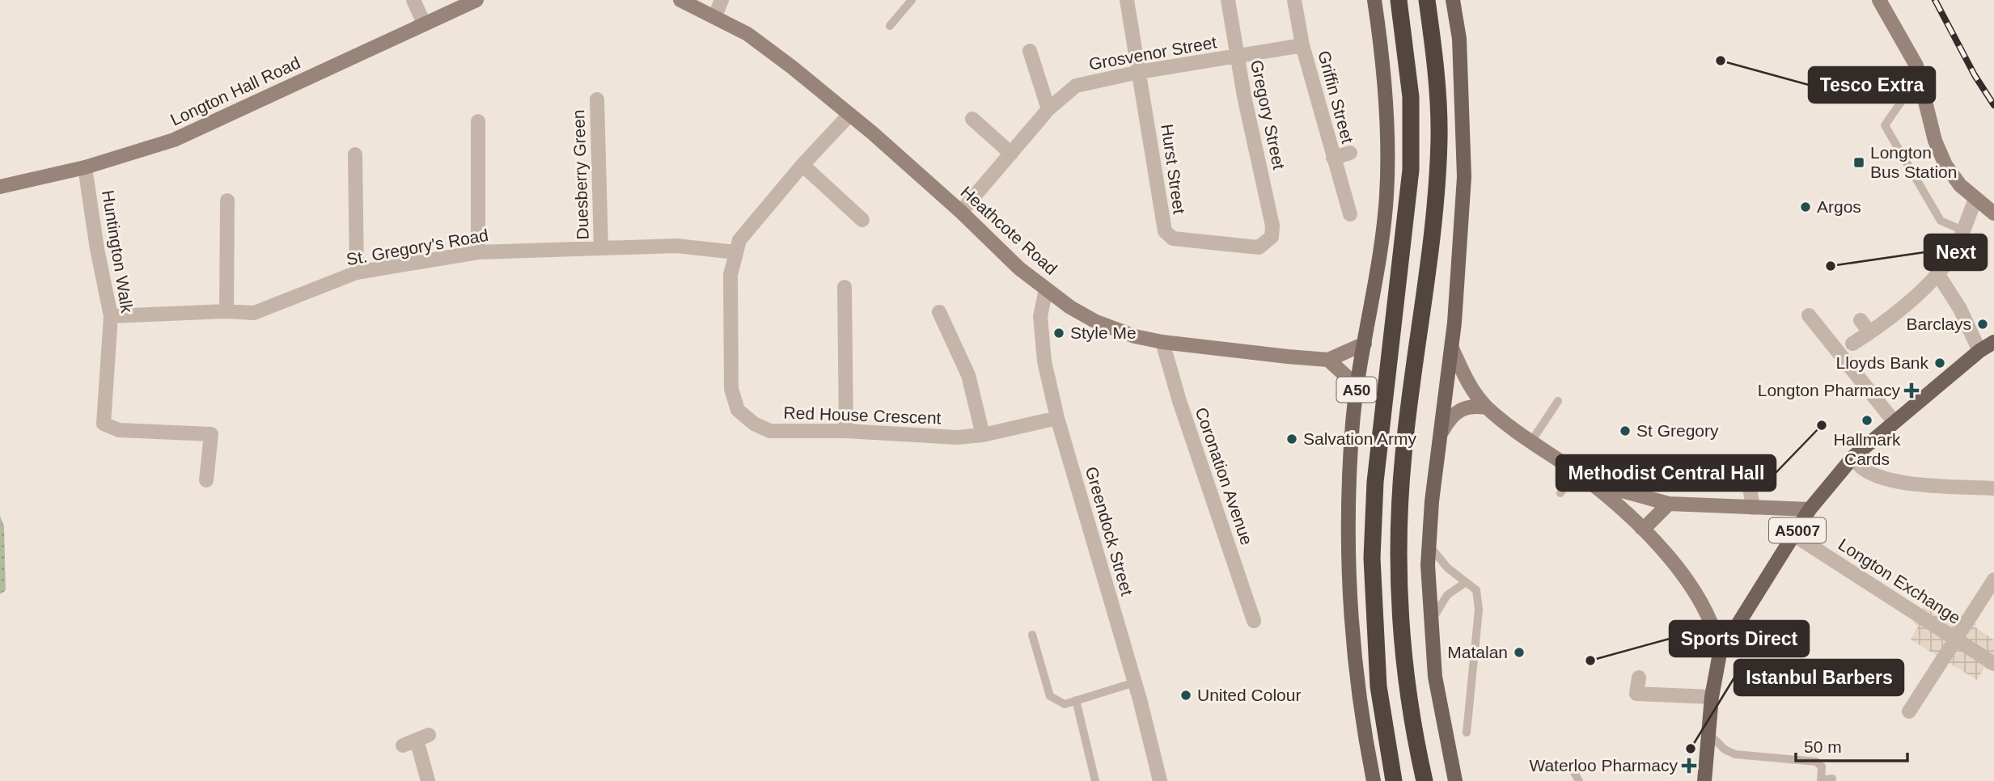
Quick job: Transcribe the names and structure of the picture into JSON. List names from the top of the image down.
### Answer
{
  "streets": {
    "highway": ["A50"],
    "main road": ["A5007"],
    "street": [
      "Grosvenor Street",
      "Longton Hall Road",
      "Griffin Street",
      "Gregory Street",
      "Hurst Street",
      "Duesberry Green",
      "Heathcote Road",
      "St. Gregory's Road",
      "Huntington Walk",
      "Red House Crescent",
      "Coronation Avenue",
      "Greendock Street",
      "Longton Exchange"
    ]
  },
  "crossings": [
    ["Grosvenor Street", "Griffin Street"],
    ["Grosvenor Street", "Gregory Street"],
    ["Grosvenor Street", "Hurst Street"],
    ["Grosvenor Street", "Heathcote Road"],
    ["Longton Hall Road", "Huntington Walk"],
    ["Griffin Street", "Gregory Street"],
    ["Gregory Street", "Hurst Street"],
    ["Duesberry Green", "St. Gregory's Road"],
    ["Heathcote Road", "A50"],
    ["Heathcote Road", "Red House Crescent"],
    ["Heathcote Road", "Coronation Avenue"],
    ["Heathcote Road", "Greendock Street"],
    ["St. Gregory's Road", "Huntington Walk"],
    ["St. Gregory's Road", "Red House Crescent"],
    ["Red House Crescent", "Greendock Street"],
    ["A5007", "Longton Exchange"]
  ],
  "places": {
    "other": [
      "Tesco Extra",
      "Argos",
      "Next",
      "Barclays",
      "Style Me",
      "Lloyds Bank",
      "Hallmark Cards",
      "Methodist Central Hall",
      "St Gregory",
      "Salvation Army",
      "Matalan",
      "Sports Direct",
      "United Colour",
      "Istanbul Barbers"
    ],
    "transit": ["Longton Bus Station"],
    "health": ["Longton Pharmacy", "Waterloo Pharmacy"]
  },
  "scale_bar": "50 m"
}
